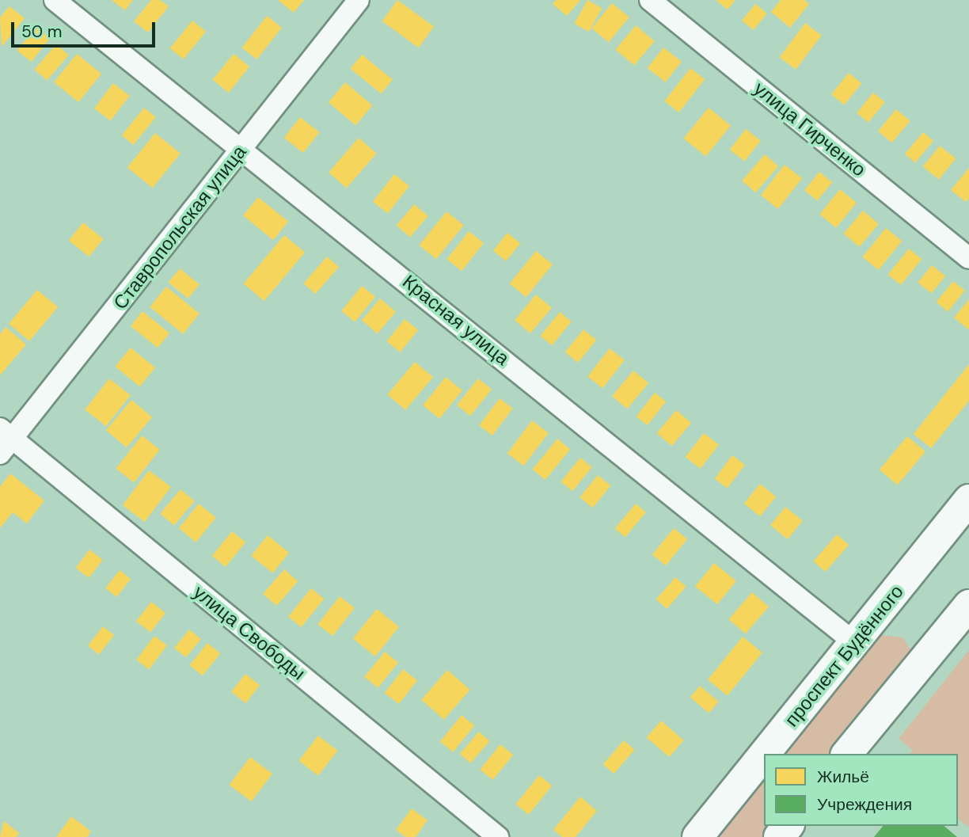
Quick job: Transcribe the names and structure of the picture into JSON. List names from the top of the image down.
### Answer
{
  "streets": {
    "main road": ["проспект Будённого"],
    "street": [
      "улица Гирченко",
      "Ставропольская улица",
      "Красная улица",
      "улица Свободы"
    ]
  },
  "crossings": [
    ["Ставропольская улица", "Красная улица"],
    ["Ставропольская улица", "улица Свободы"],
    ["Красная улица", "проспект Будённого"]
  ],
  "legend": ["Жильё", "Учреждения"],
  "scale_bar": "50 m"
}
